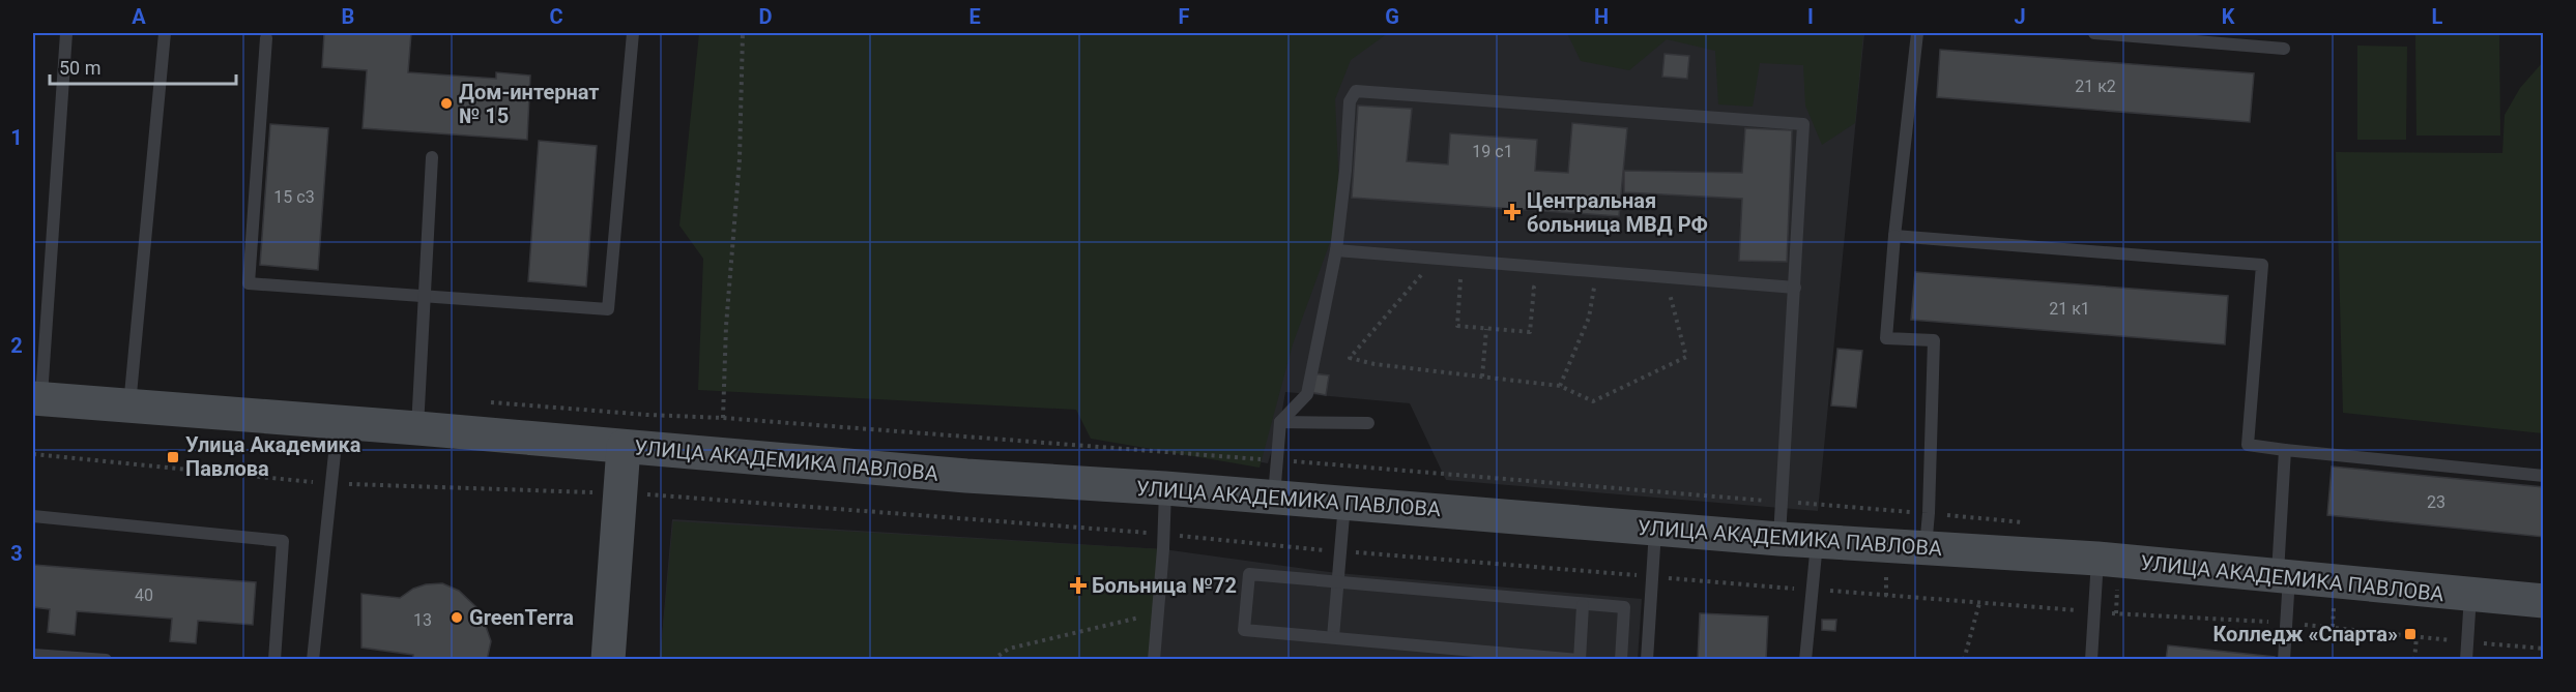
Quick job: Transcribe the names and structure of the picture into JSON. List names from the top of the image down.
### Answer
{
  "streets": {
    "street": ["УЛИЦА АКАДЕМИКА ПАВЛОВА"]
  },
  "places": {
    "other": ["Дом-интернат № 15", "GreenTerra"],
    "health": ["Центральная больница МВД РФ", "Больница №72"],
    "transit": ["Улица Академика Павлова", "Колледж «Спарта»"]
  },
  "house_numbers": [
    "21 к2",
    "19 с1",
    "15 с3",
    "21 к1",
    "23",
    "40",
    "13"
  ],
  "scale_bar": "50 m",
  "grid": {
    "columns": [
      "A",
      "B",
      "C",
      "D",
      "E",
      "F",
      "G",
      "H",
      "I",
      "J",
      "K",
      "L"
    ],
    "rows": ["1", "2", "3"]
  }
}
